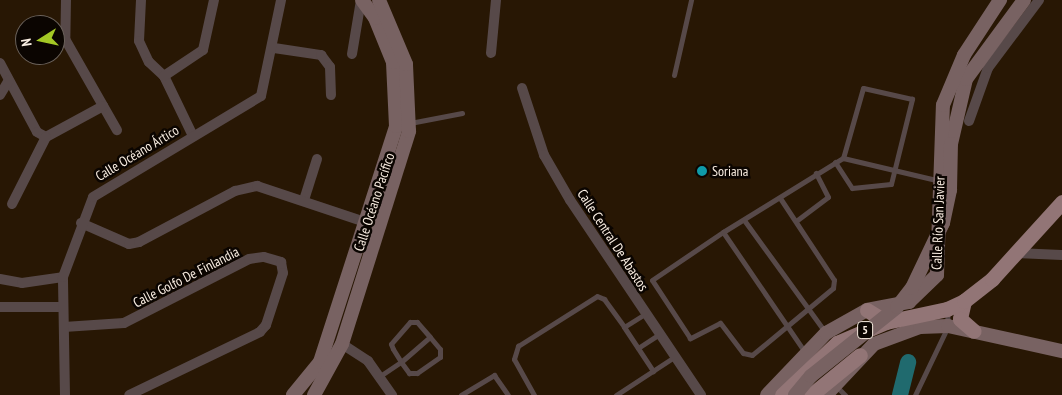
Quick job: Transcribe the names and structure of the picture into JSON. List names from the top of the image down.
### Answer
{
  "streets": {
    "main road": ["5"],
    "street": [
      "Calle Océano Ártico",
      "Calle Océano Pacífico",
      "Calle Río San Javier",
      "Calle Central De Abastos",
      "Calle Golfo De Finlandia"
    ]
  },
  "crossings": [
    ["Calle Océano Ártico", "Calle Golfo De Finlandia"]
  ],
  "places": ["Soriana"],
  "north": "left"
}
